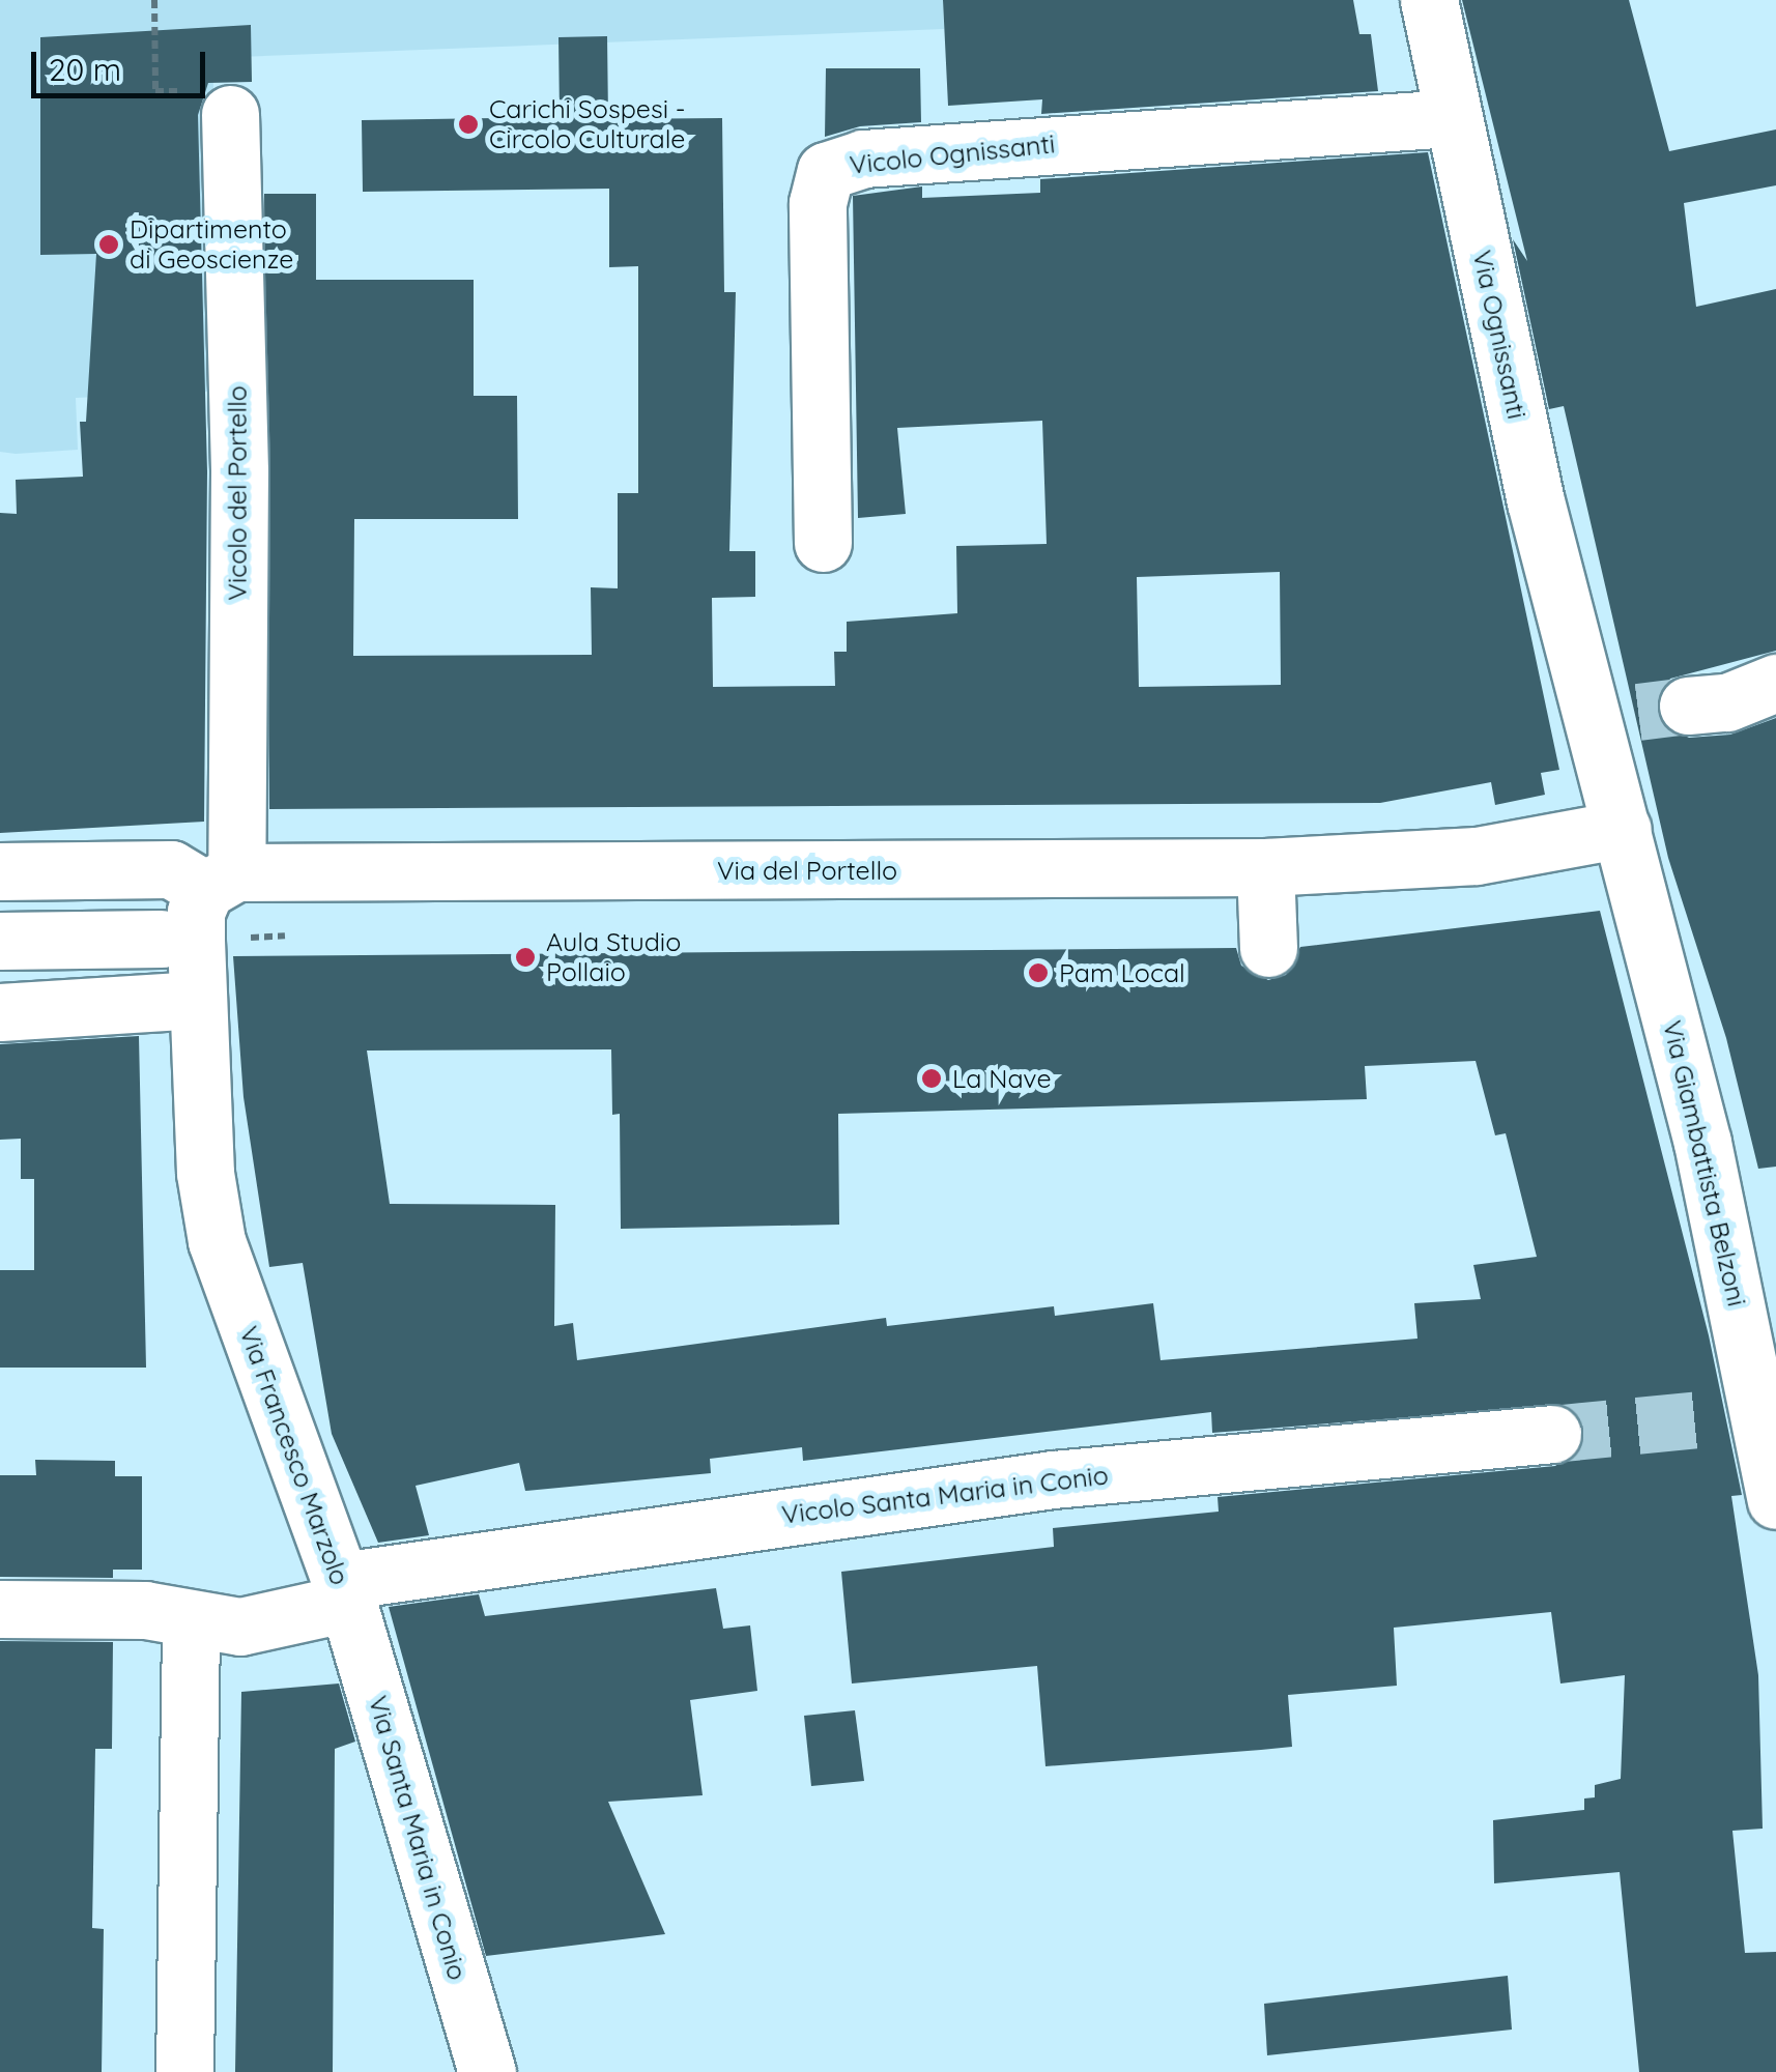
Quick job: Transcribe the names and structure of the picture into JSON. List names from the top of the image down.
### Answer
{
  "streets": {
    "street": [
      "Vicolo Ognissanti",
      "Via Ognissanti",
      "Vicolo del Portello",
      "Via del Portello",
      "Via Giambattista Belzoni",
      "Via Francesco Marzolo",
      "Vicolo Santa Maria in Conio",
      "Via Santa Maria in Conio"
    ]
  },
  "crossings": [
    ["Vicolo Ognissanti", "Via Ognissanti"],
    ["Via Ognissanti", "Via Giambattista Belzoni"],
    ["Vicolo del Portello", "Via del Portello"],
    ["Vicolo del Portello", "Via Francesco Marzolo"],
    ["Via del Portello", "Via Giambattista Belzoni"],
    ["Via del Portello", "Via Francesco Marzolo"],
    ["Via Francesco Marzolo", "Vicolo Santa Maria in Conio"],
    ["Via Francesco Marzolo", "Via Santa Maria in Conio"],
    ["Vicolo Santa Maria in Conio", "Via Santa Maria in Conio"]
  ],
  "places": [
    "Carichi Sospesi - Circolo Culturale",
    "Dipartimento di Geoscienze",
    "Aula Studio Pollaio",
    "Pam Local",
    "La Nave"
  ],
  "scale_bar": "20 m"
}
